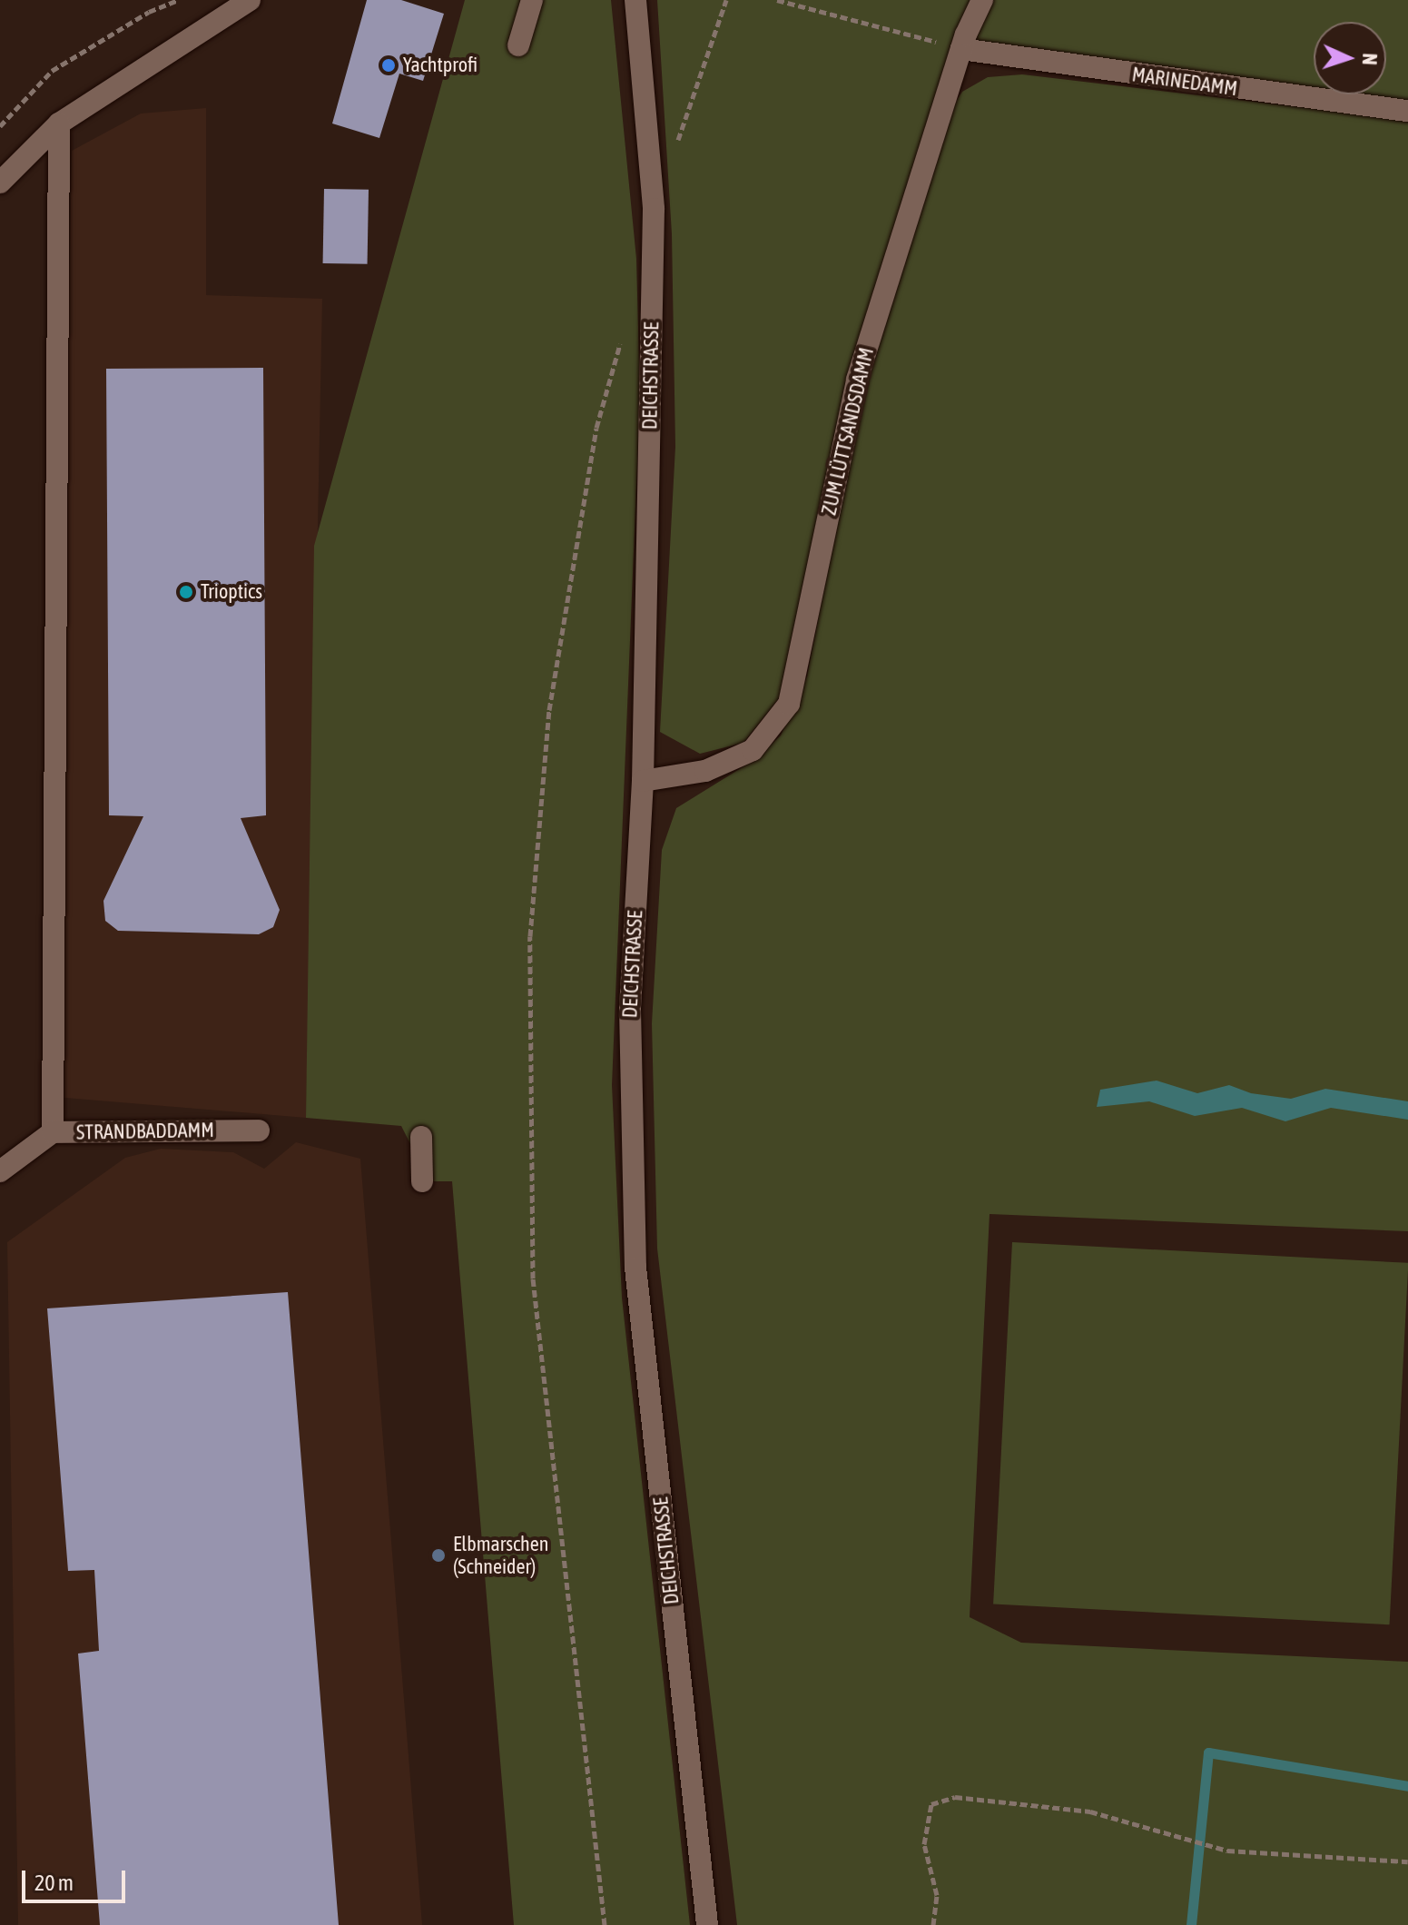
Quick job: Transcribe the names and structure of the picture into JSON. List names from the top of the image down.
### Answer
{
  "streets": {
    "street": [
      "MARINEDAMM",
      "DEICHSTRASSE",
      "ZUM LÜTTSANDSDAMM",
      "STRANDBADDAMM"
    ]
  },
  "crossings": [
    ["MARINEDAMM", "ZUM LÜTTSANDSDAMM"],
    ["DEICHSTRASSE", "ZUM LÜTTSANDSDAMM"]
  ],
  "places": ["Yachtprofi", "Trioptics", "Elbmarschen (Schneider)"],
  "scale_bar": "20 m",
  "north": "right"
}
